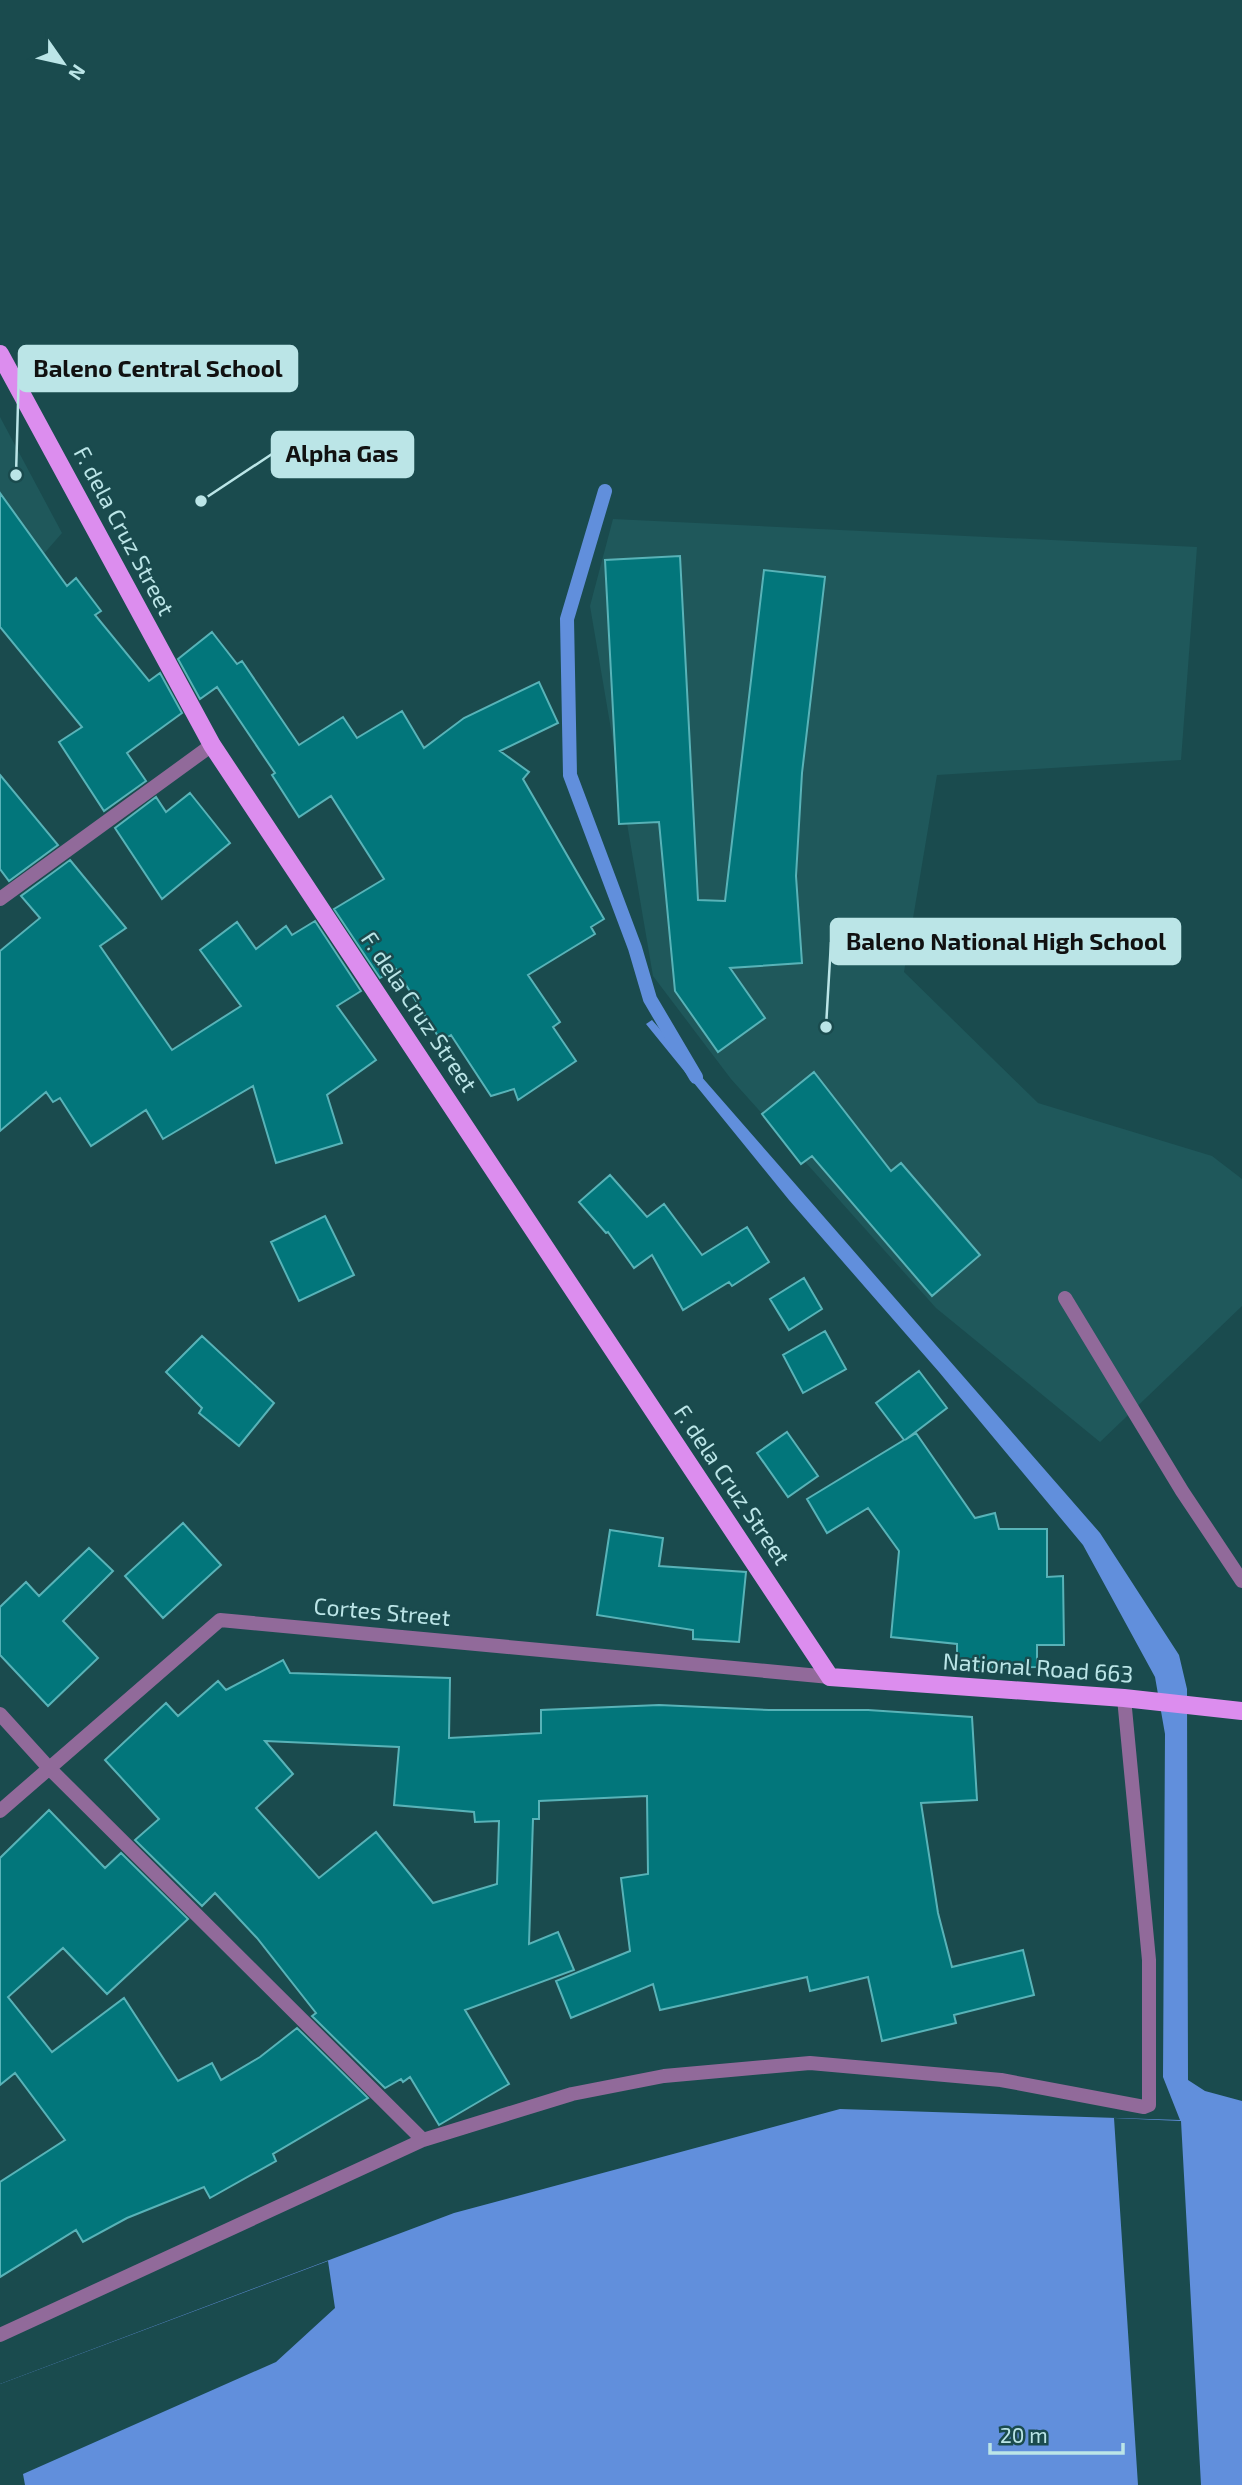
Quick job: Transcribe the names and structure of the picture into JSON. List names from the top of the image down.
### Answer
{
  "streets": {
    "main road": ["F. dela Cruz Street", "National Road 663"],
    "street": ["Cortes Street"]
  },
  "crossings": [
    ["F. dela Cruz Street", "Cortes Street"],
    ["F. dela Cruz Street", "National Road 663"],
    ["Cortes Street", "National Road 663"]
  ],
  "places": ["Baleno Central School", "Alpha Gas", "Baleno National High School"],
  "scale_bar": "20 m",
  "north": "bottom right"
}
